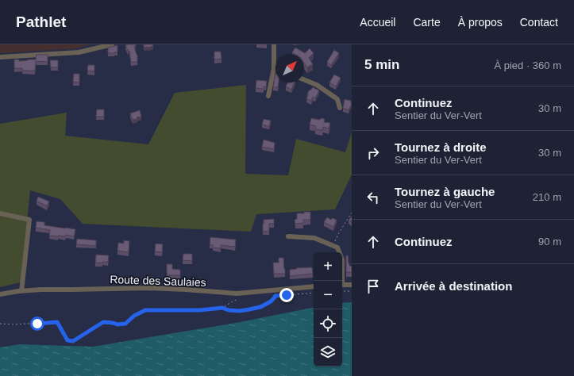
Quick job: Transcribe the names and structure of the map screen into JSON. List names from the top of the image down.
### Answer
{
  "streets": {
    "street": ["Route des Saulaies"]
  },
  "north": "top right",
  "page": {
    "header": "Pathlet",
    "nav": [
      "Accueil",
      "Carte",
      "À propos",
      "Contact"
    ],
    "heading": ["5 min", "À pied · 360 m"],
    "list": [
      ["Continuez", "Sentier du Ver-Vert", "30 m"],
      ["Tournez à droite", "Sentier du Ver-Vert", "30 m"],
      ["Tournez à gauche", "Sentier du Ver-Vert", "210 m"],
      ["Continuez", "90 m"],
      "Arrivée à destination"
    ],
    "map_buttons": ["+", "−"]
  }
}
